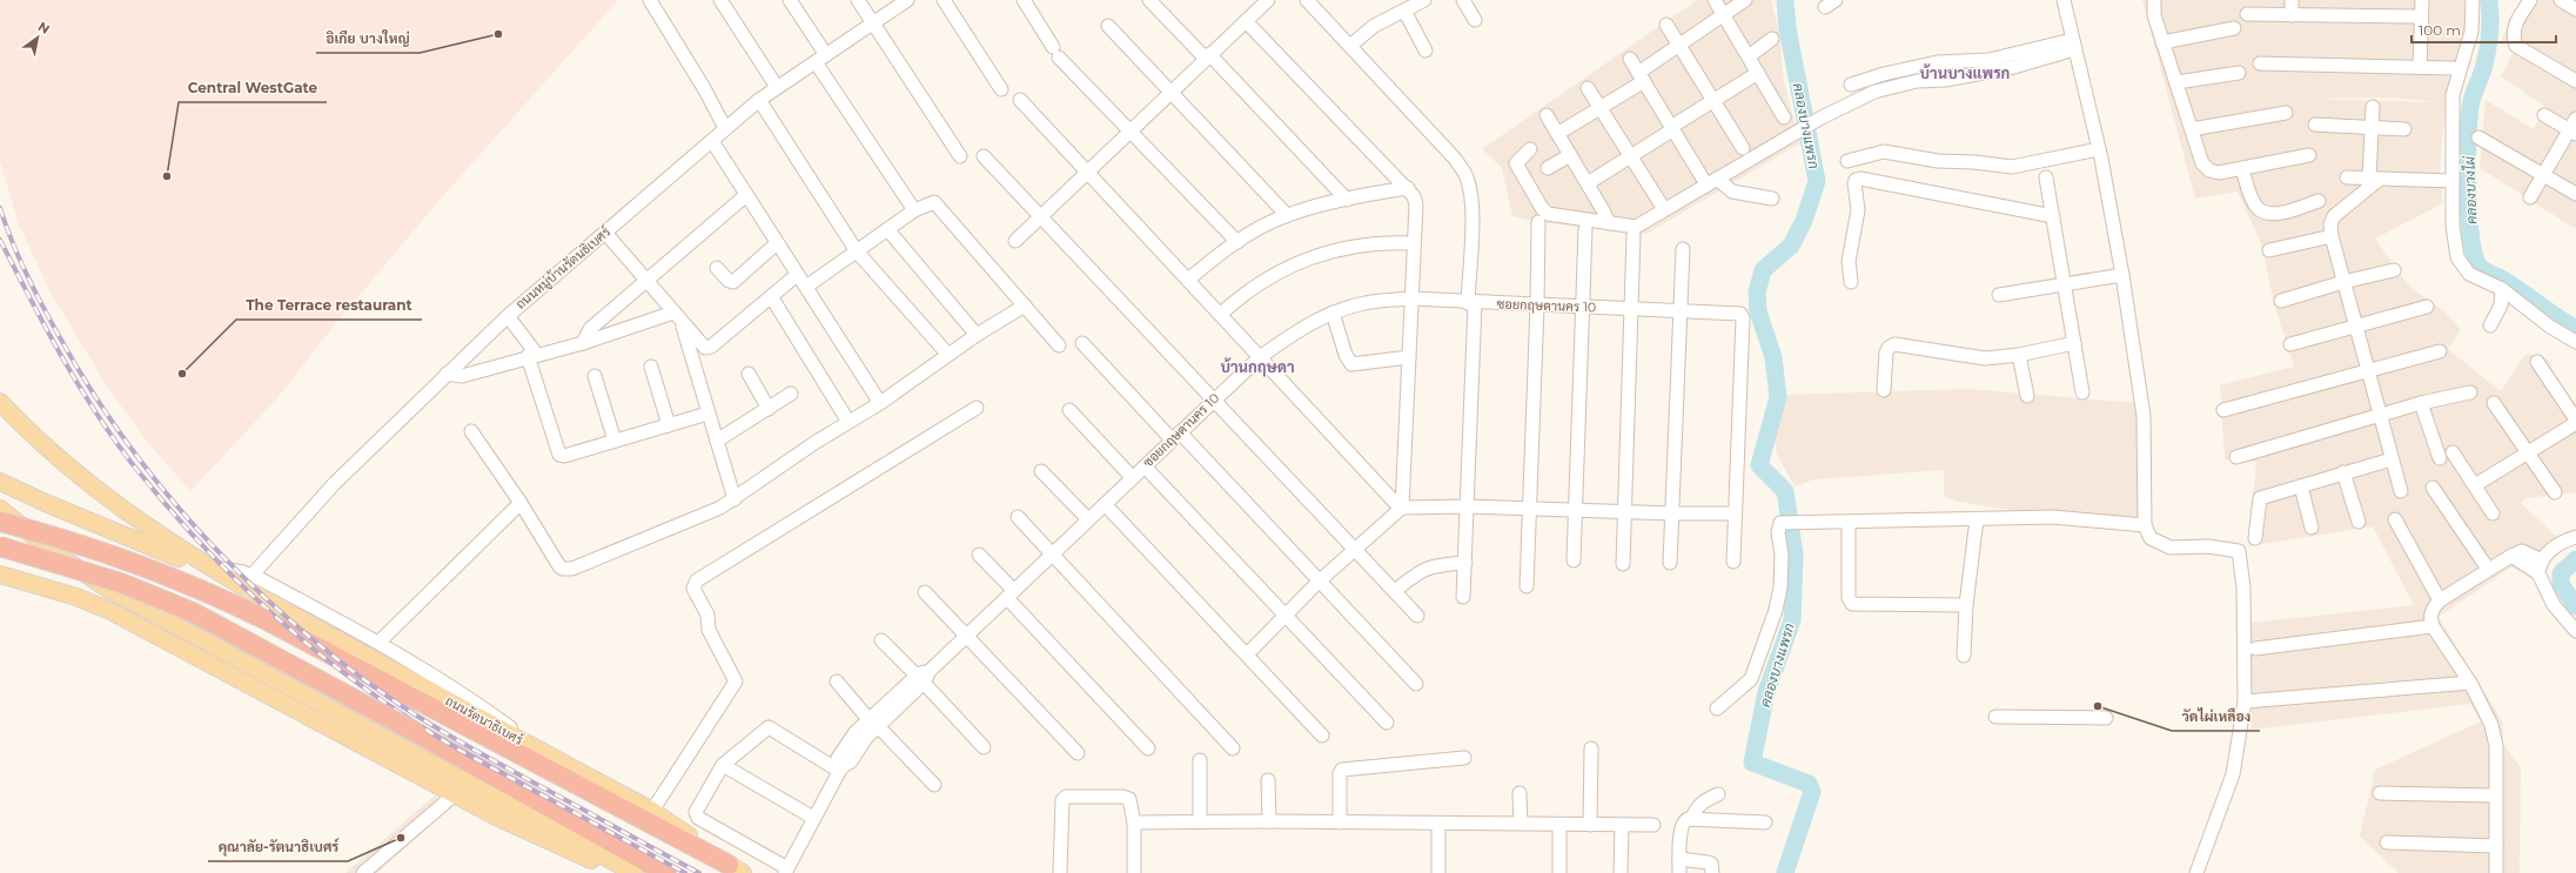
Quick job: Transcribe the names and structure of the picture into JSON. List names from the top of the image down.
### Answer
{
  "streets": {
    "main road": ["ถนนรัตนาธิเบศร์"],
    "street": ["ถนนหมู่บ้านรัตนธิเบศร์", "ซอยกฤษดานคร 10"]
  },
  "districts": ["บ้านบางแพรก", "บ้านกฤษดา"],
  "water": ["คลองบางแพรก", "คลองบางไผ่"],
  "places": [
    "อิเกีย บางใหญ่",
    "Central WestGate",
    "The Terrace restaurant",
    "วัดไผ่เหลือง",
    "คุณาลัย-รัตนาธิเบศร์"
  ],
  "scale_bar": "100 m",
  "north": "top right"
}
